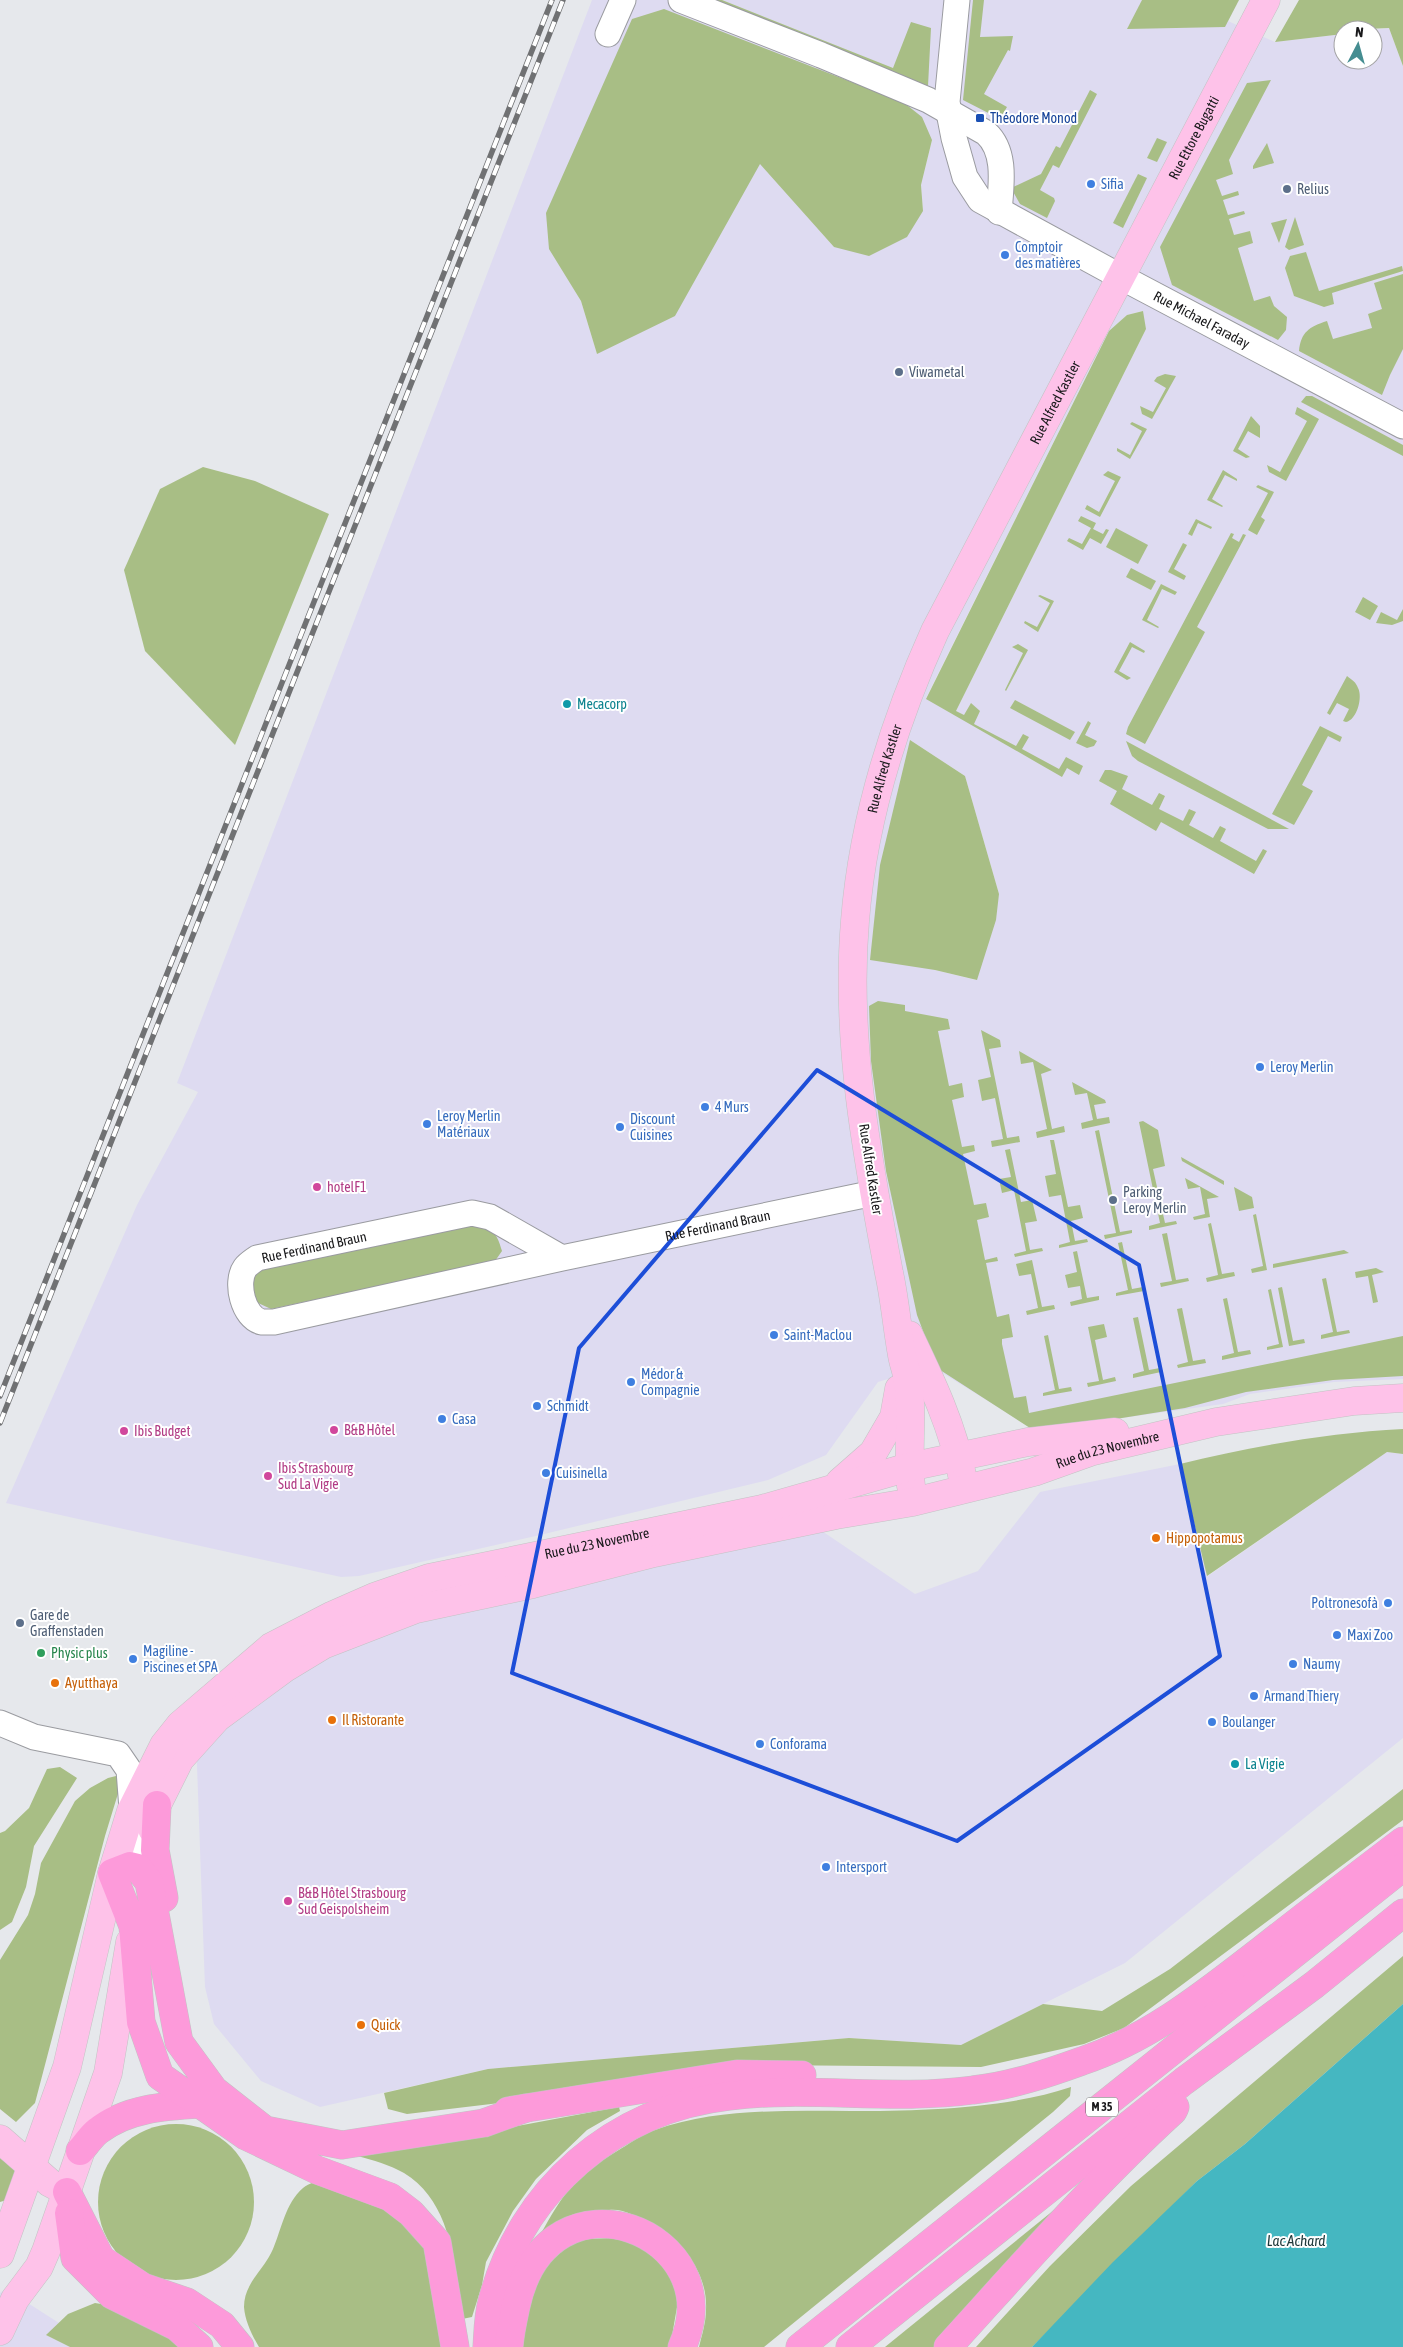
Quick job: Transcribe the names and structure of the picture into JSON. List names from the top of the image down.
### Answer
{
  "streets": {
    "highway": ["M 35"],
    "main road": ["Rue Ettore Bugatti", "Rue Alfred Kastler", "Rue du 23 Novembre"],
    "street": ["Rue Michael Faraday", "Rue Ferdinand Braun"]
  },
  "crossings": [
    ["Rue Ettore Bugatti", "Rue Michael Faraday"],
    ["Rue Ettore Bugatti", "Rue Alfred Kastler"],
    ["Rue Michael Faraday", "Rue Alfred Kastler"],
    ["Rue Alfred Kastler", "Rue Ferdinand Braun"],
    ["Rue Alfred Kastler", "Rue du 23 Novembre"]
  ],
  "water": ["Lac Achard"],
  "places": {
    "transit": ["Théodore Monod"],
    "other": [
      "Sifia",
      "Relius",
      "Comptoir des matières",
      "Viwametal",
      "Mecacorp",
      "Leroy Merlin",
      "4 Murs",
      "Leroy Merlin Matériaux",
      "Discount Cuisines",
      "hotelF1",
      "Parking Leroy Merlin",
      "Saint-Maclou",
      "Médor & Compagnie",
      "Schmidt",
      "Casa",
      "B&B Hôtel",
      "Ibis Budget",
      "Cuisinella",
      "Ibis Strasbourg Sud La Vigie",
      "Hippopotamus",
      "Poltronesofà",
      "Gare de Graffenstaden",
      "Maxi Zoo",
      "Physic plus",
      "Magiline - Piscines et SPA",
      "Naumy",
      "Ayutthaya",
      "Armand Thiery",
      "Il Ristorante",
      "Boulanger",
      "Conforama",
      "La Vigie",
      "Intersport",
      "B&B Hôtel Strasbourg Sud Geispolsheim",
      "Quick"
    ]
  },
  "north": "top"
}
